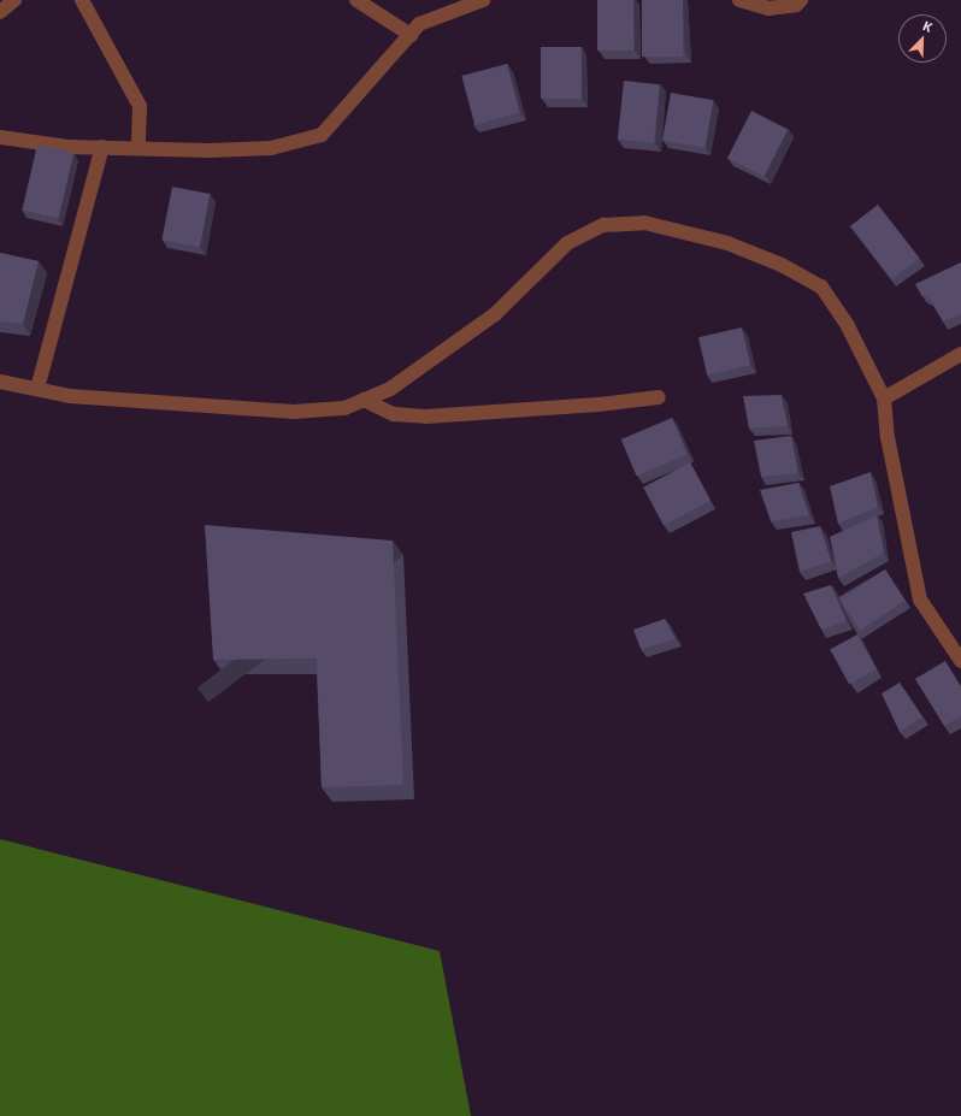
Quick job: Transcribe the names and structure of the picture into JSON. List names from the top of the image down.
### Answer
{
  "north": "top right"
}
